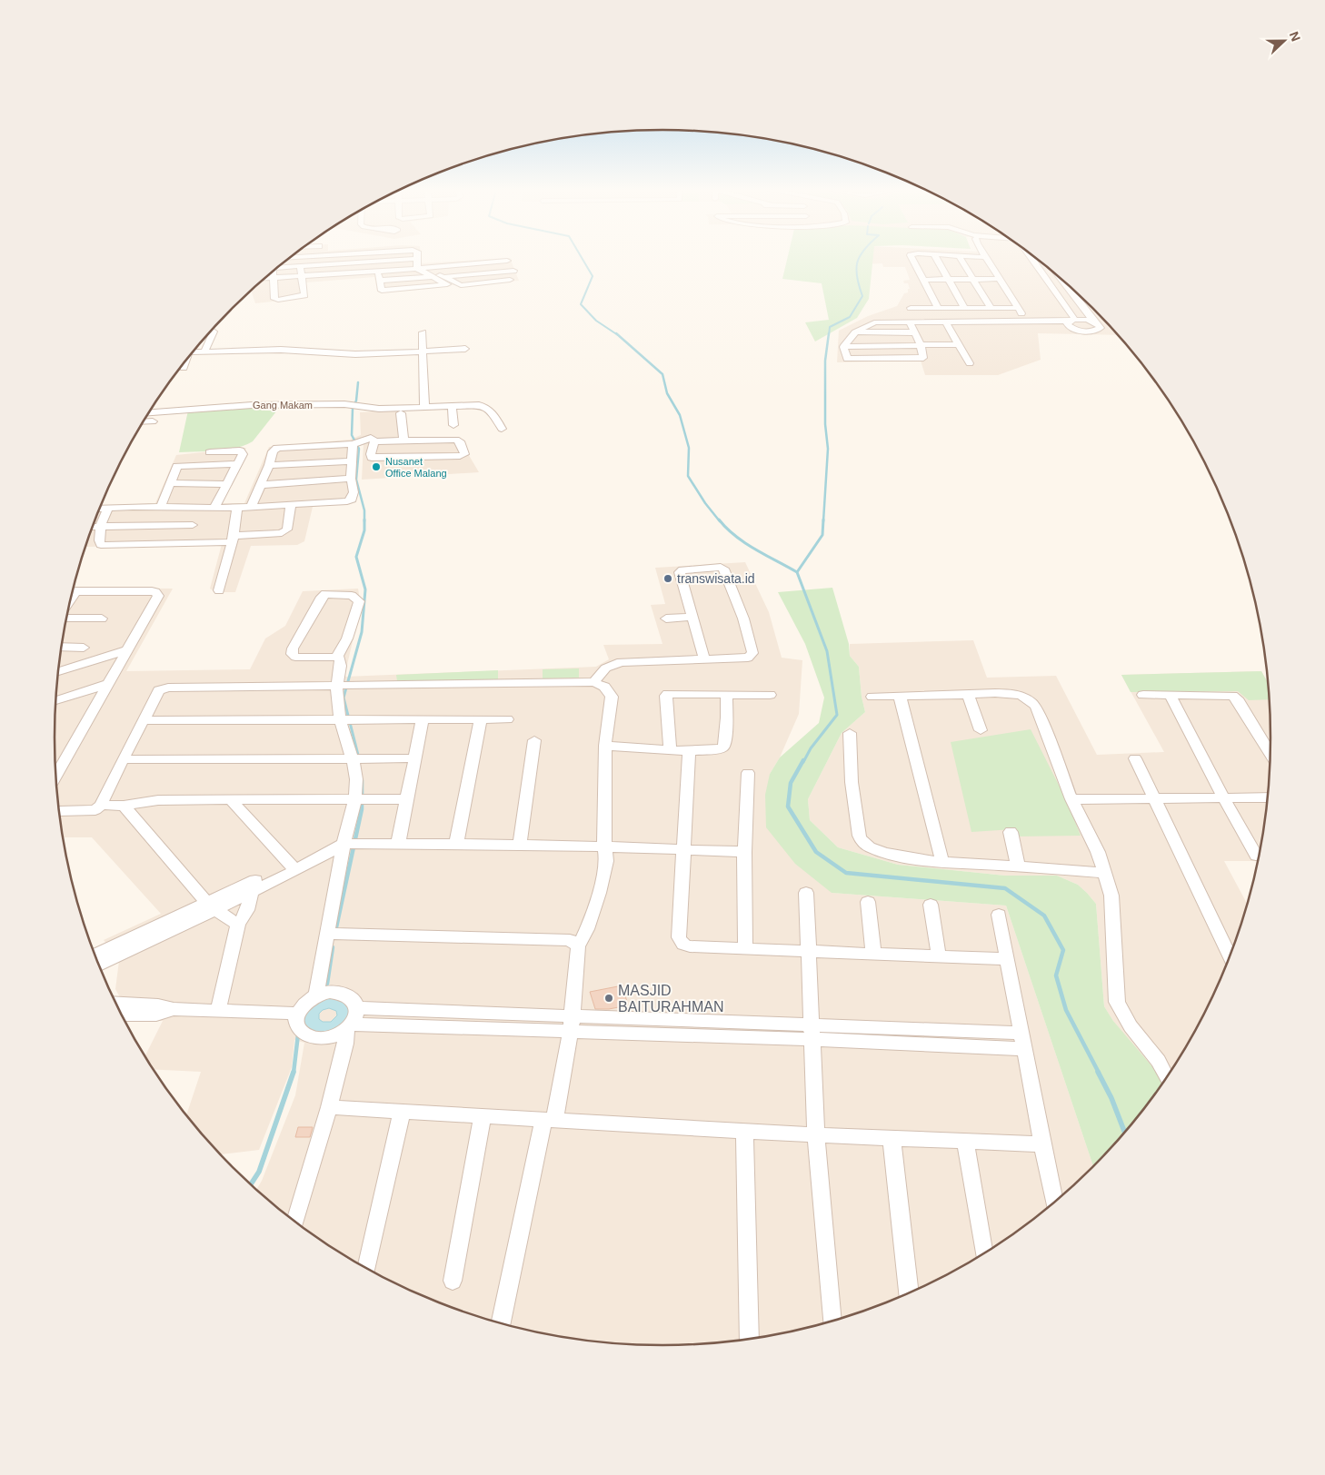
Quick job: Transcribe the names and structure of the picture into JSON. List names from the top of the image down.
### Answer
{
  "streets": {
    "street": ["Gang Makam"]
  },
  "places": ["Nusanet Office Malang", "transwisata.id", "MASJID BAITURAHMAN"],
  "north": "right"
}
